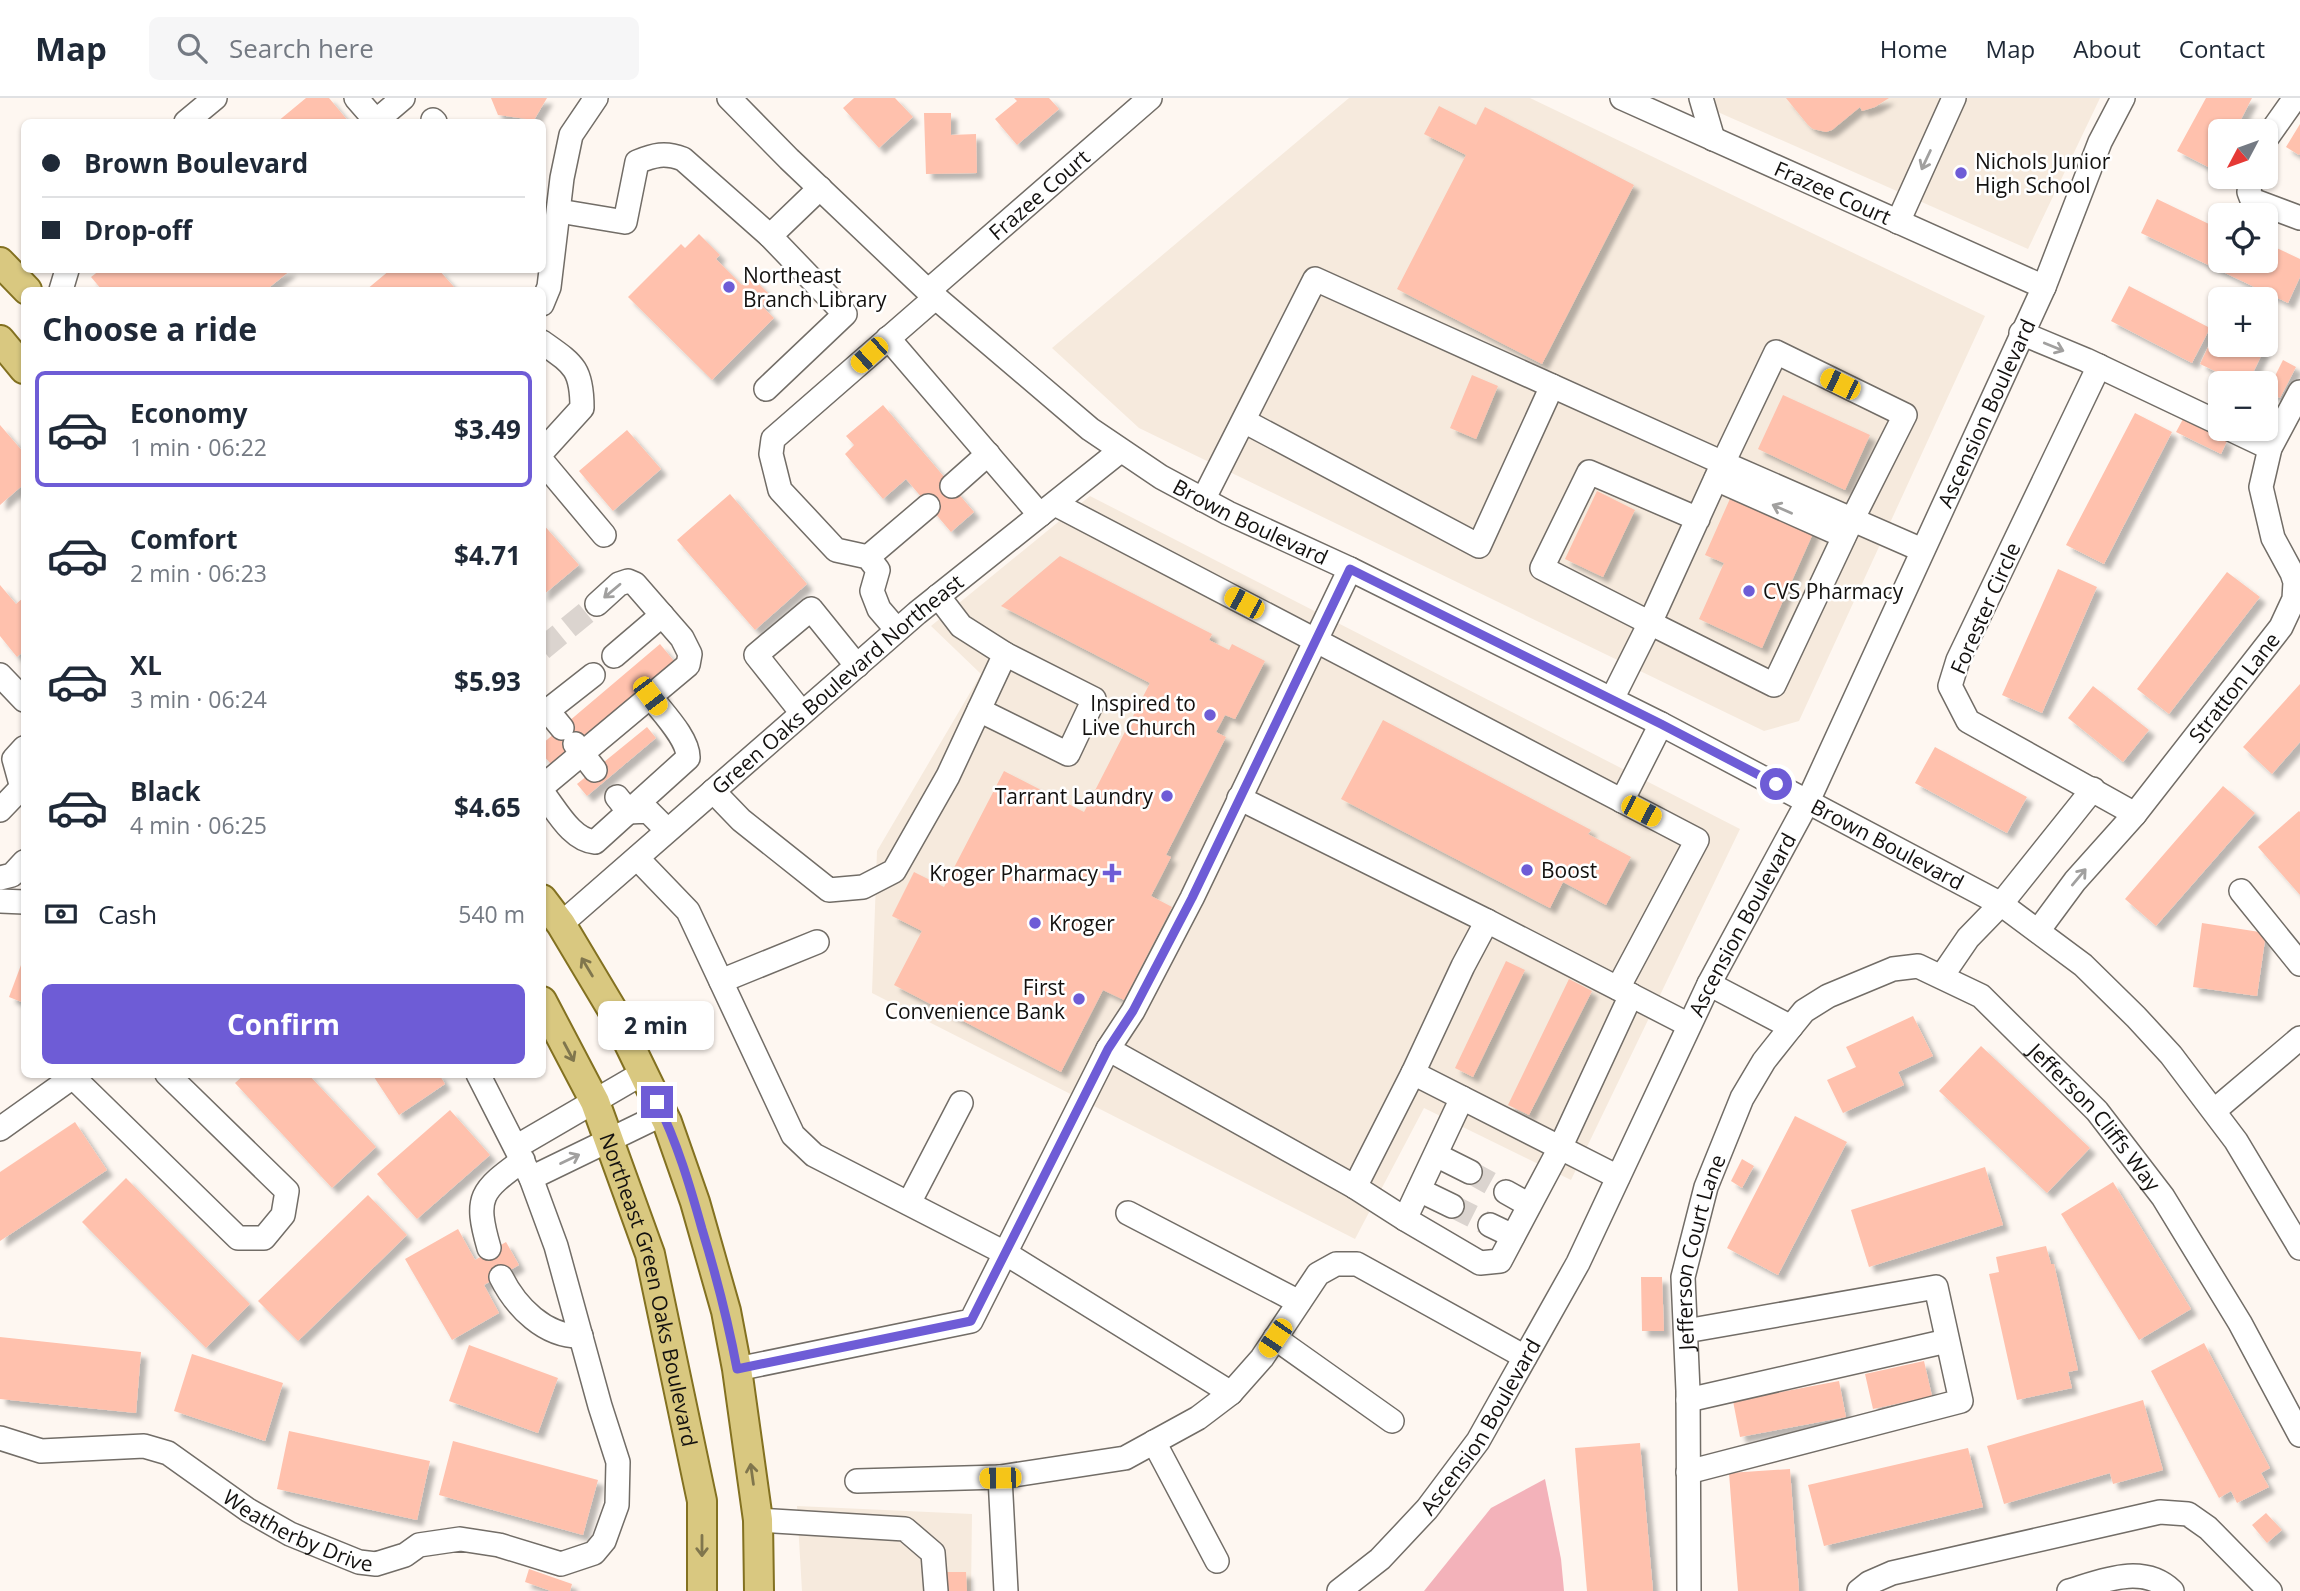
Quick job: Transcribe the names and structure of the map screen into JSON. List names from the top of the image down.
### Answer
{
  "streets": {
    "main road": ["Northeast Green Oaks Boulevard"],
    "street": [
      "Frazee Court",
      "Ascension Boulevard",
      "Brown Boulevard",
      "Forester Circle",
      "Green Oaks Boulevard Northeast",
      "Stratton Lane",
      "Jefferson Cliffs Way",
      "Jefferson Court Lane",
      "Weatherby Drive"
    ]
  },
  "crossings": [
    ["Frazee Court", "Ascension Boulevard"],
    ["Frazee Court", "Brown Boulevard"],
    ["Ascension Boulevard", "Brown Boulevard"],
    ["Brown Boulevard", "Green Oaks Boulevard Northeast"],
    ["Brown Boulevard", "Stratton Lane"],
    ["Jefferson Cliffs Way", "Jefferson Court Lane"]
  ],
  "places": {
    "other": [
      "Nichols Junior High School",
      "Northeast Branch Library",
      "CVS Pharmacy",
      "Inspired to Live Church",
      "Tarrant Laundry",
      "Boost",
      "Kroger",
      "First Convenience Bank"
    ],
    "health": ["Kroger Pharmacy"]
  },
  "north": "bottom left",
  "page": {
    "header": "Map",
    "search": "Search here",
    "nav": [
      "Home",
      "Map",
      "About",
      "Contact"
    ],
    "map_buttons": ["+", "−"],
    "banner": ["Brown Boulevard", "Drop-off"],
    "heading": "Choose a ride",
    "list": [
      {
        "name": "Economy",
        "note": "1 min · 06:22",
        "value": "$3.49"
      },
      {
        "name": "Comfort",
        "note": "2 min · 06:23",
        "value": "$4.71"
      },
      {
        "name": "XL",
        "note": "3 min · 06:24",
        "value": "$5.93"
      },
      {
        "name": "Black",
        "note": "4 min · 06:25",
        "value": "$4.65"
      }
    ],
    "pay": ["Cash", "540 m"],
    "buttons": "Confirm",
    "bubble": "2 min"
  }
}
